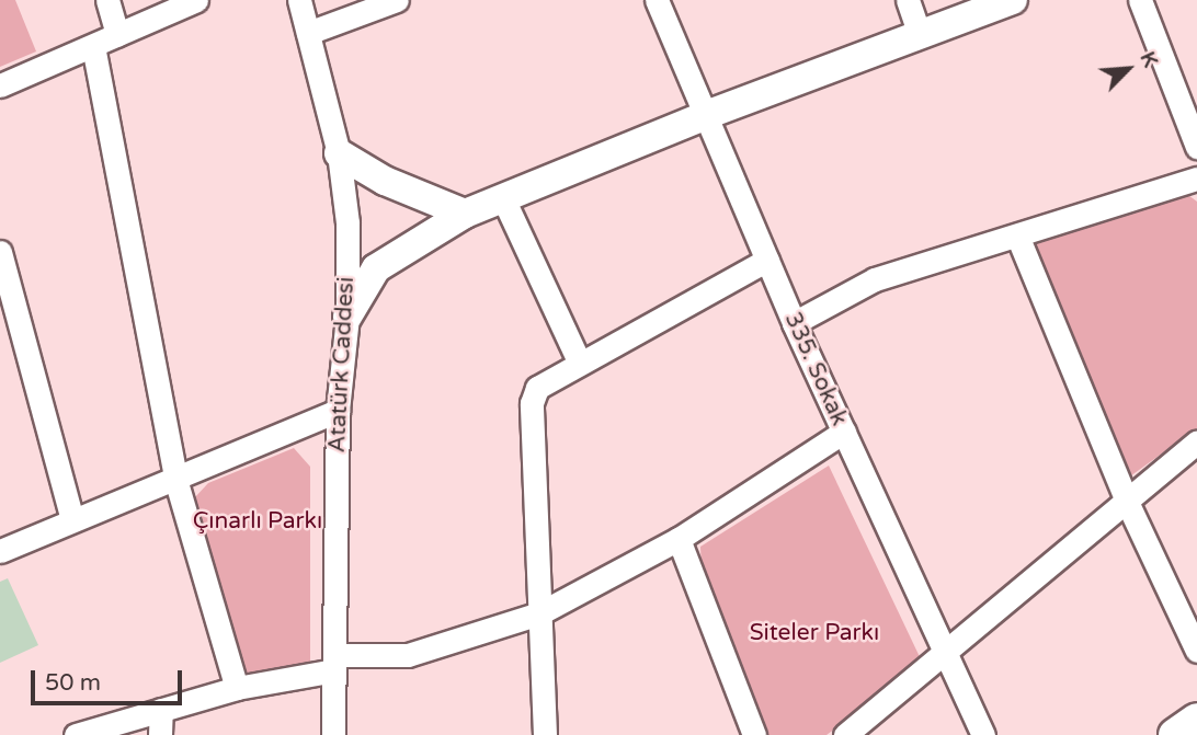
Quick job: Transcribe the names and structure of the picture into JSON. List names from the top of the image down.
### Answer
{
  "streets": {
    "street": ["Atatürk Caddesi", "335. Sokak"]
  },
  "parks": ["Çınarlı Parkı", "Siteler Parkı"],
  "scale_bar": "50 m",
  "north": "top right"
}
